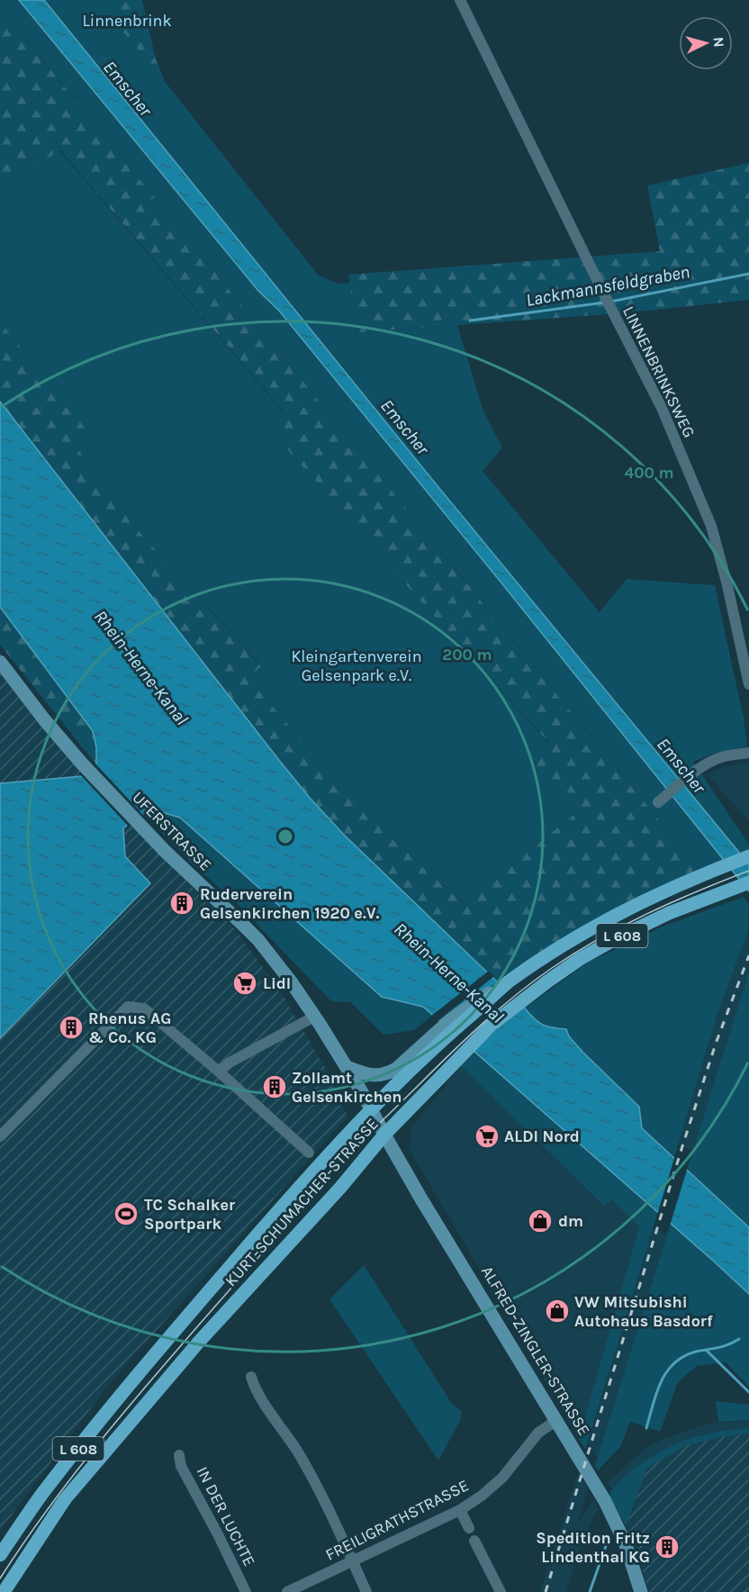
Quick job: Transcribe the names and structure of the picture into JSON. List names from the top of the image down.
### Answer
{
  "streets": {
    "main road": [
      "UFERSTRASSE",
      "L 608",
      "KURT-SCHUMACHER-STRASSE",
      "ALFRED-ZINGLER-STRASSE"
    ],
    "street": ["LINNENBRINKSWEG", "IN DER LUCHTE", "FREILIGRATHSTRASSE"]
  },
  "crossings": [
    ["UFERSTRASSE", "KURT-SCHUMACHER-STRASSE"],
    ["UFERSTRASSE", "ALFRED-ZINGLER-STRASSE"],
    ["KURT-SCHUMACHER-STRASSE", "ALFRED-ZINGLER-STRASSE"],
    ["ALFRED-ZINGLER-STRASSE", "FREILIGRATHSTRASSE"]
  ],
  "water": ["Emscher", "Lackmannsfeldgraben", "Rhein-Herne-Kanal"],
  "parks": ["Linnenbrink", "Kleingartenverein Gelsenpark e.V."],
  "places": {
    "building": [
      "Ruderverein Gelsenkirchen 1920 e.V.",
      "Rhenus AG & Co. KG",
      "Zollamt Gelsenkirchen",
      "Spedition Fritz Lindenthal KG"
    ],
    "supermarket": ["Lidl", "ALDI Nord"],
    "sports": ["TC Schalker Sportpark"],
    "shop": ["dm", "VW Mitsubishi Autohaus Basdorf"]
  },
  "north": "right",
  "rings": ["400 m", "200 m"]
}
